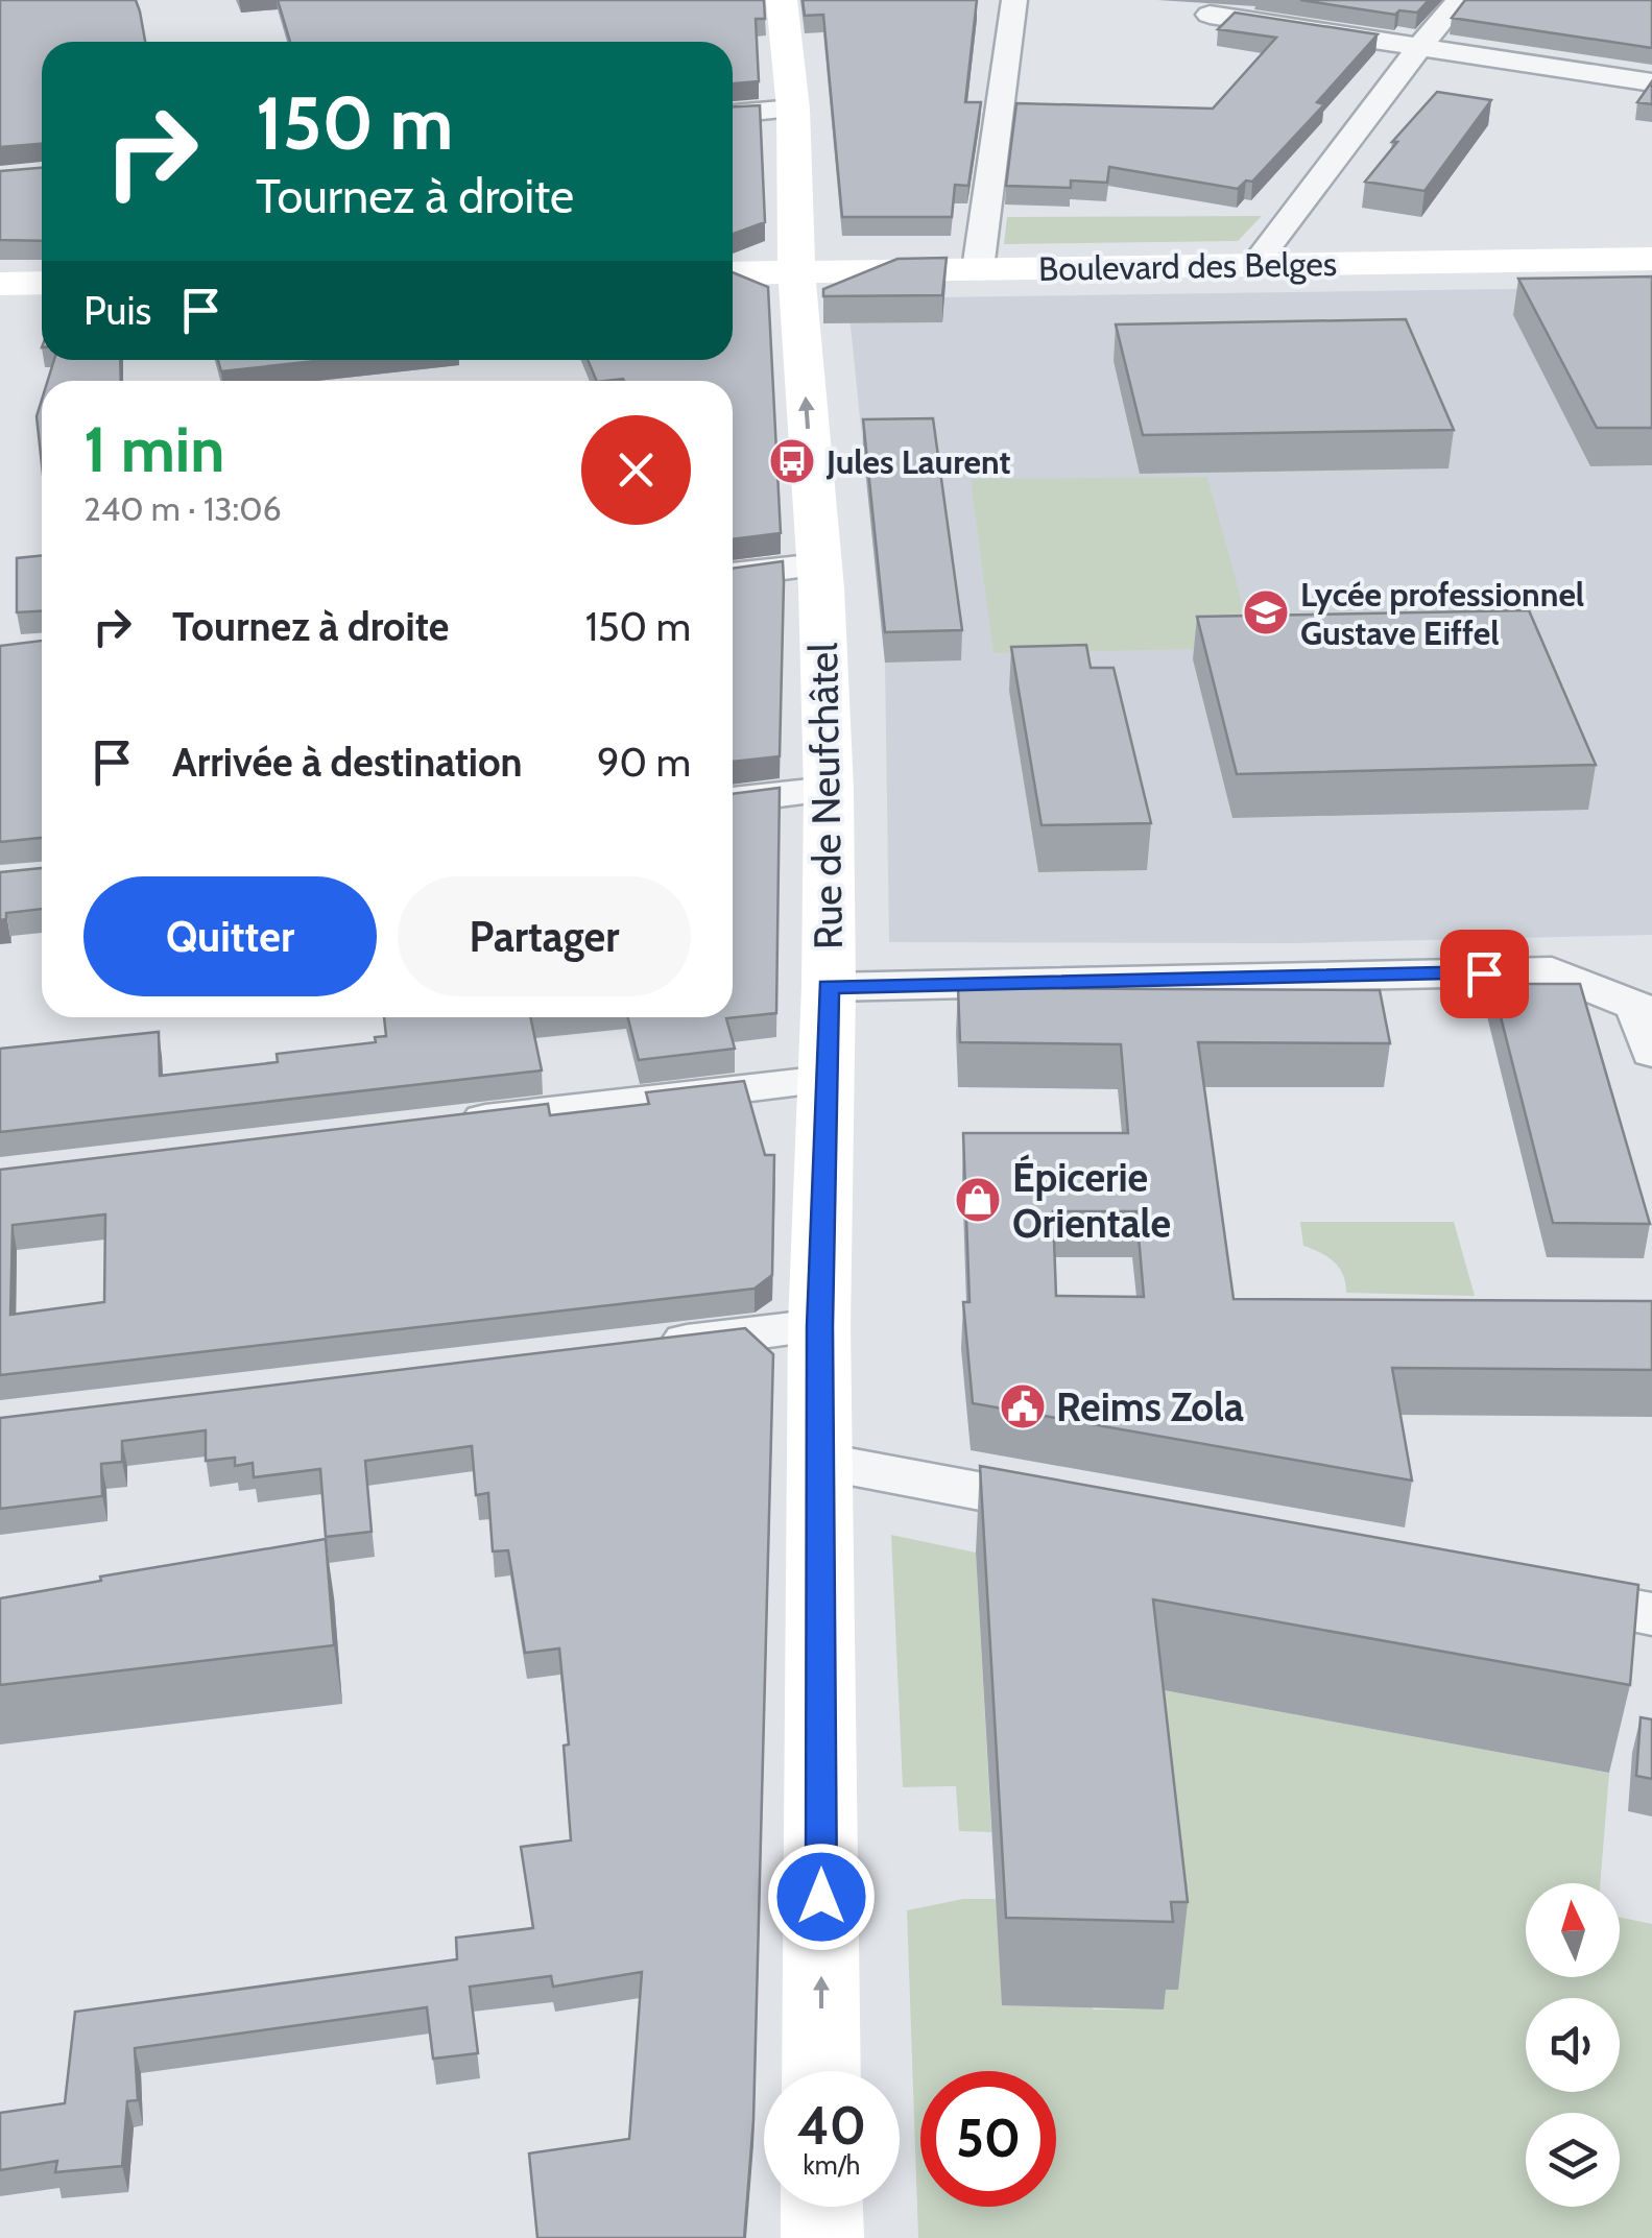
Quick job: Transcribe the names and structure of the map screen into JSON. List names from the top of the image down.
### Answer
{
  "streets": {
    "main road": ["Boulevard des Belges", "Rue de Neufchâtel"]
  },
  "crossings": [
    ["Boulevard des Belges", "Rue de Neufchâtel"]
  ],
  "one_way": ["Rue de Neufchâtel"],
  "places": {
    "bus stop": ["Jules Laurent"],
    "school or university": ["Lycée professionnel Gustave Eiffel"],
    "shop": ["Épicerie Orientale"],
    "public building": ["Reims Zola"]
  },
  "north": "top",
  "page": {
    "turn": ["150 m", "Tournez à droite"],
    "then": "Puis",
    "heading": ["1 min", "240 m · 13:06"],
    "list": [
      {
        "name": "Tournez à droite",
        "value": "150 m"
      },
      {
        "name": "Arrivée à destination",
        "value": "90 m"
      }
    ],
    "buttons": ["Quitter", "Partager"],
    "speed": "40 km/h",
    "limit": "50"
  }
}
